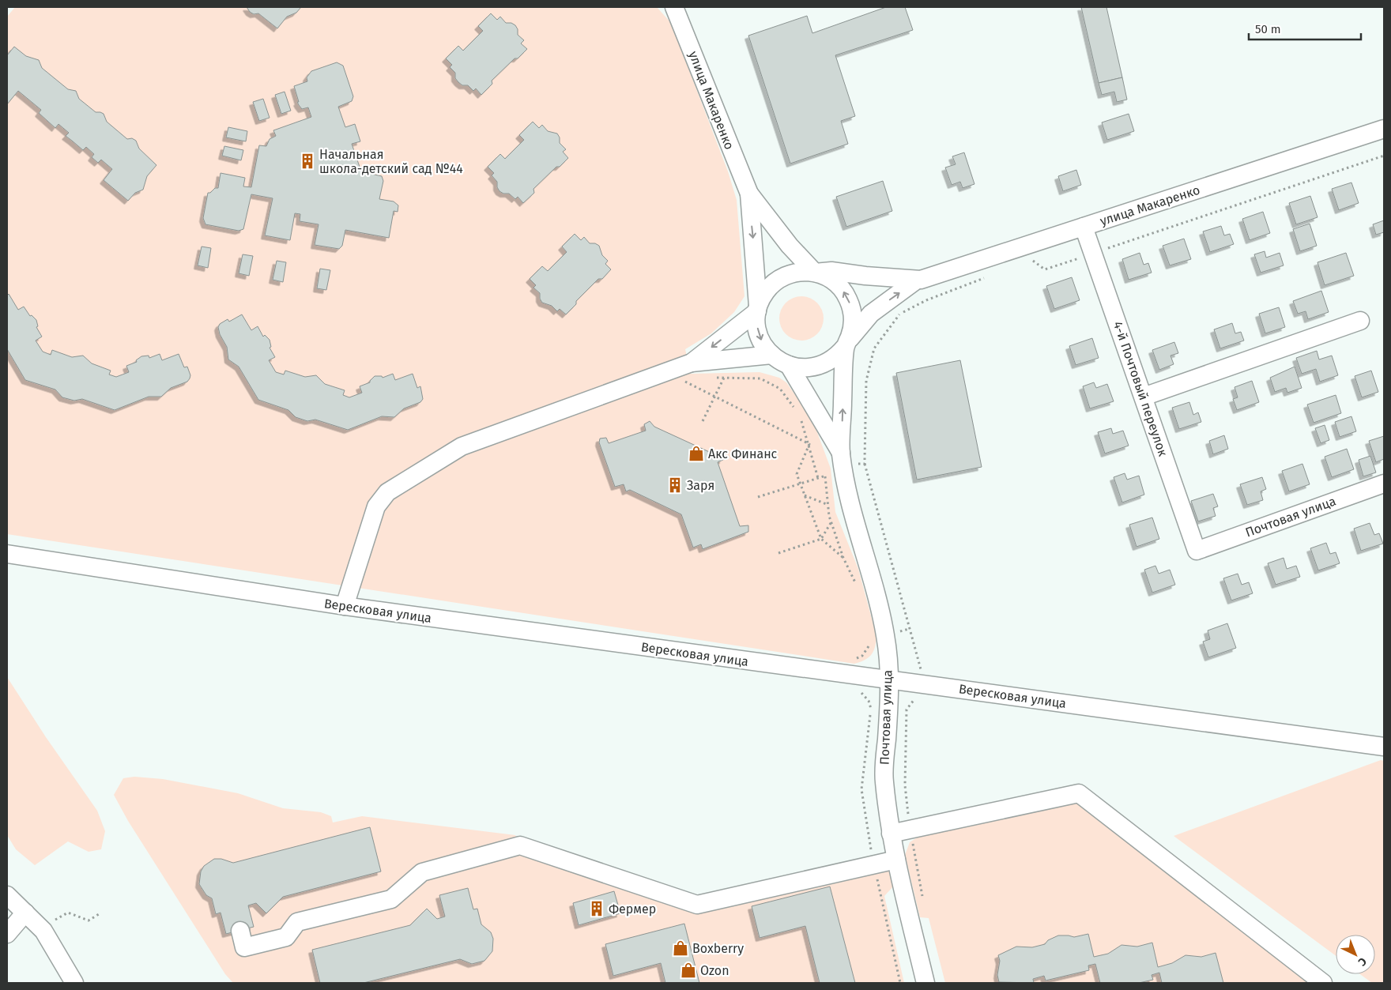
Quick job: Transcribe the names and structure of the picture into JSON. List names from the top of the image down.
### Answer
{
  "streets": {
    "street": [
      "улица Макаренко",
      "4-й Почтовый переулок",
      "Почтовая улица",
      "Вересковая улица"
    ]
  },
  "crossings": [
    ["улица Макаренко", "4-й Почтовый переулок"],
    ["улица Макаренко", "Почтовая улица"],
    ["4-й Почтовый переулок", "Почтовая улица"],
    ["Почтовая улица", "Вересковая улица"]
  ],
  "places": {
    "building": ["Начальная школа-детский сад №44", "Заря", "Фермер"],
    "shop": ["Акс Финанс", "Boxberry", "Ozon"]
  },
  "scale_bar": "50 m",
  "north": "bottom right"
}
